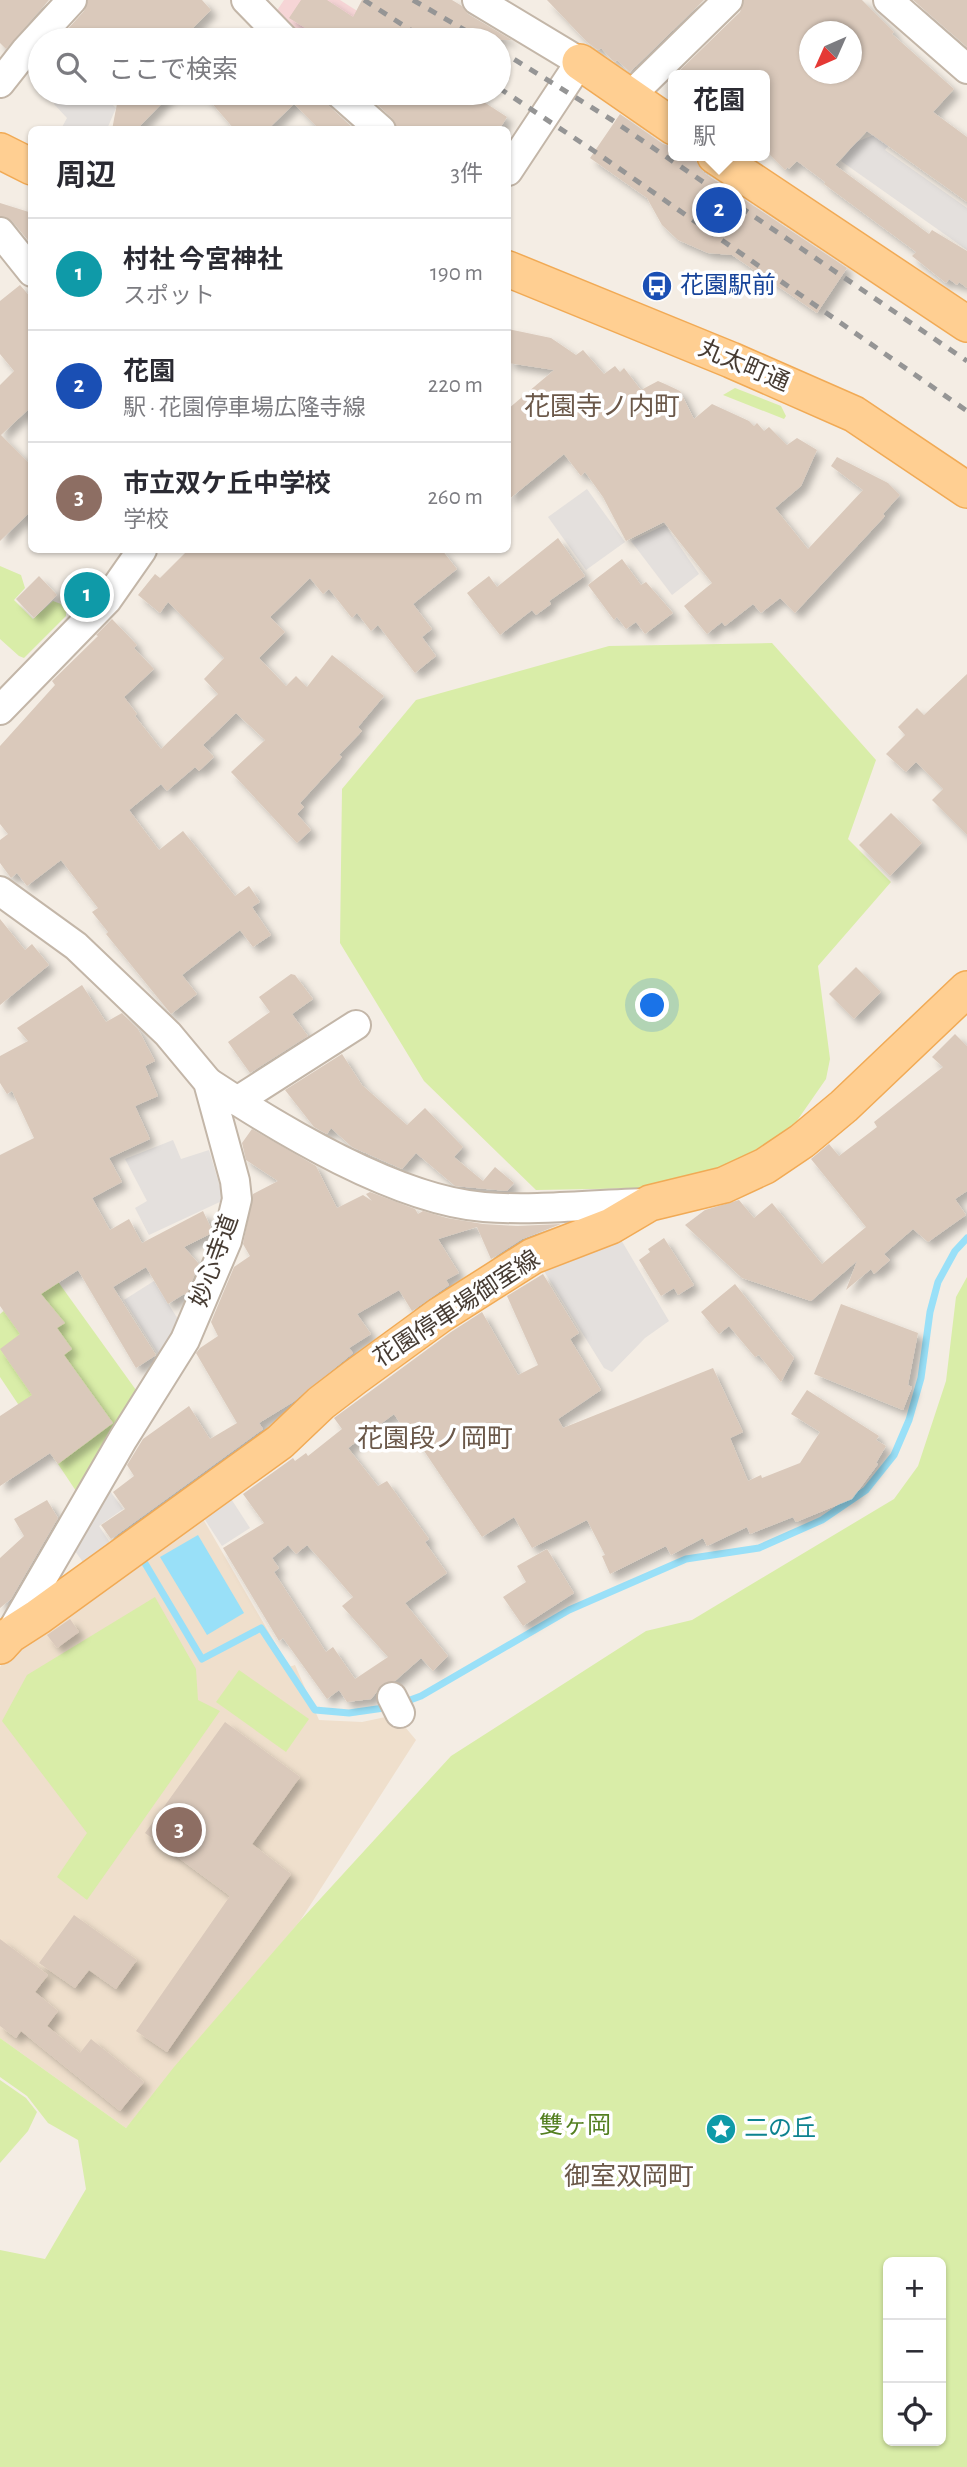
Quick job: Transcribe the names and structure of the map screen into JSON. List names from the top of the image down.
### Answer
{
  "streets": {
    "main road": ["丸太町通", "花園停車場御室線"],
    "street": ["妙心寺道"]
  },
  "crossings": [
    ["妙心寺道", "花園停車場御室線"]
  ],
  "districts": ["花園寺ノ内町", "花園段ノ岡町", "御室双岡町"],
  "parks": ["雙ヶ岡"],
  "places": {
    "bus stop": ["花園駅前"],
    "place": ["二の丘"]
  },
  "north": "bottom left",
  "page": {
    "search": "ここで検索",
    "popup": ["花園", "駅"],
    "heading": ["周辺", "3件"],
    "pins": ["2", "1", "3"],
    "list": [
      {
        "mark": "1",
        "name": "村社 今宮神社",
        "note": "スポット",
        "value": "190 m"
      },
      {
        "mark": "2",
        "name": "花園",
        "note": "駅 · 花園停車場広隆寺線",
        "value": "220 m"
      },
      {
        "mark": "3",
        "name": "市立双ケ丘中学校",
        "note": "学校",
        "value": "260 m"
      }
    ],
    "map_buttons": ["+", "−"]
  }
}
